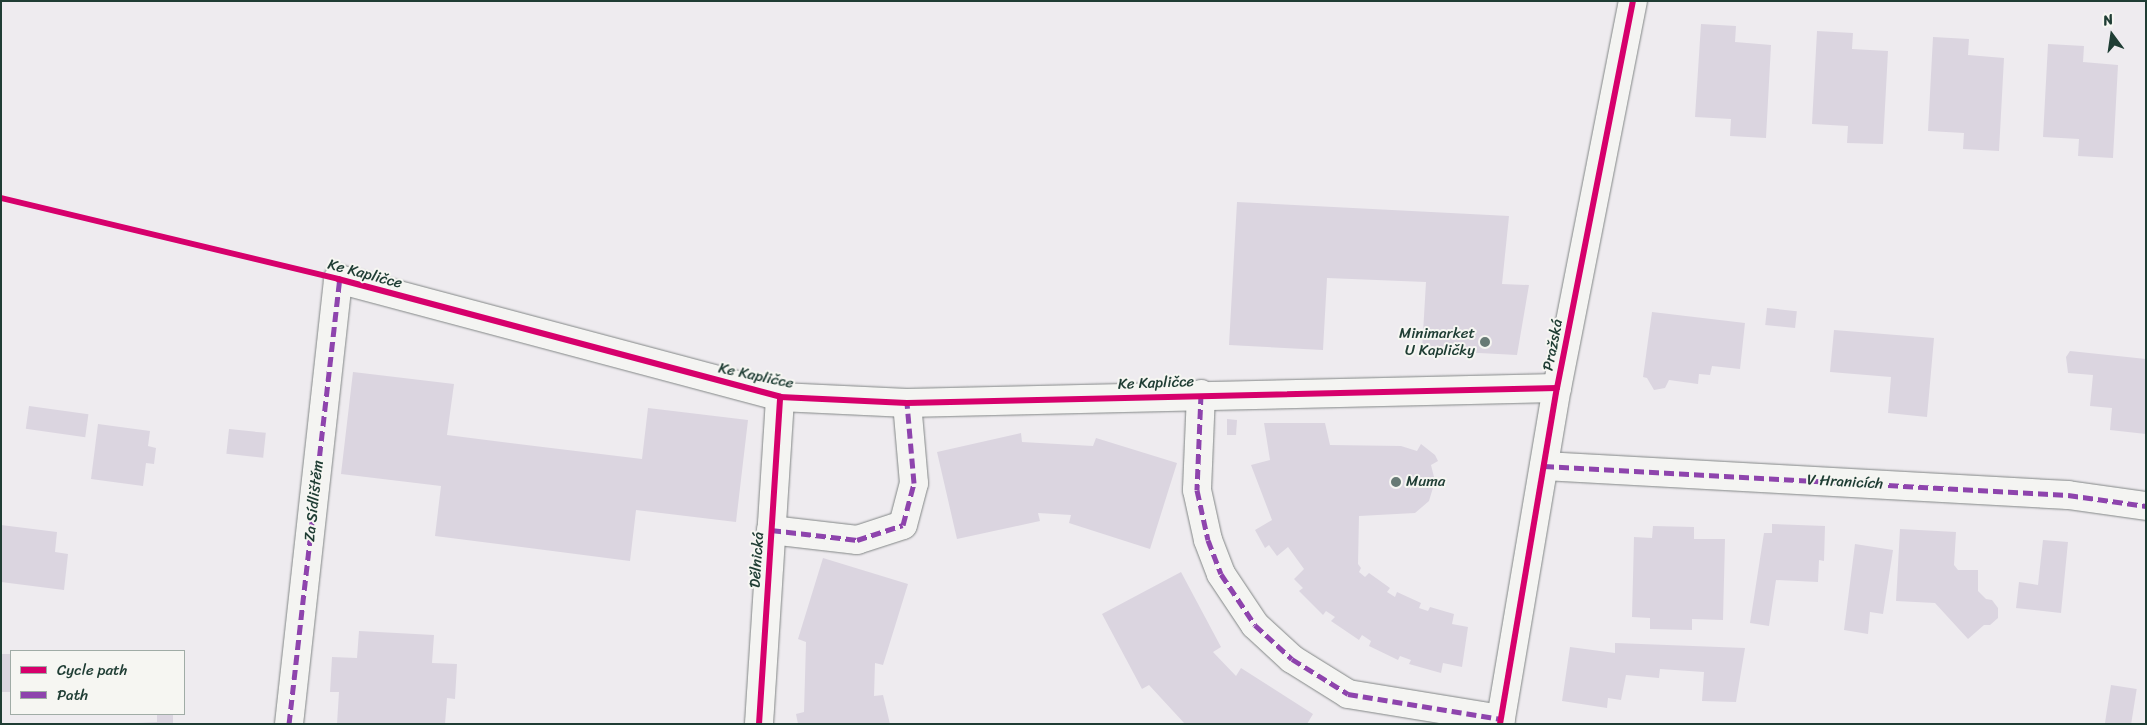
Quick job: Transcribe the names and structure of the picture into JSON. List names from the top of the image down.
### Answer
{
  "streets": {
    "street": [
      "Ke Kapličce",
      "Pražská",
      "V Hranicích",
      "Za Sídlištěm",
      "Dělnická"
    ]
  },
  "crossings": [
    ["Ke Kapličce", "Pražská"],
    ["Ke Kapličce", "Za Sídlištěm"],
    ["Ke Kapličce", "Dělnická"],
    ["Pražská", "V Hranicích"]
  ],
  "places": ["Minimarket U Kapličky", "Muma"],
  "legend": ["Cycle path", "Path"],
  "north": "top"
}
